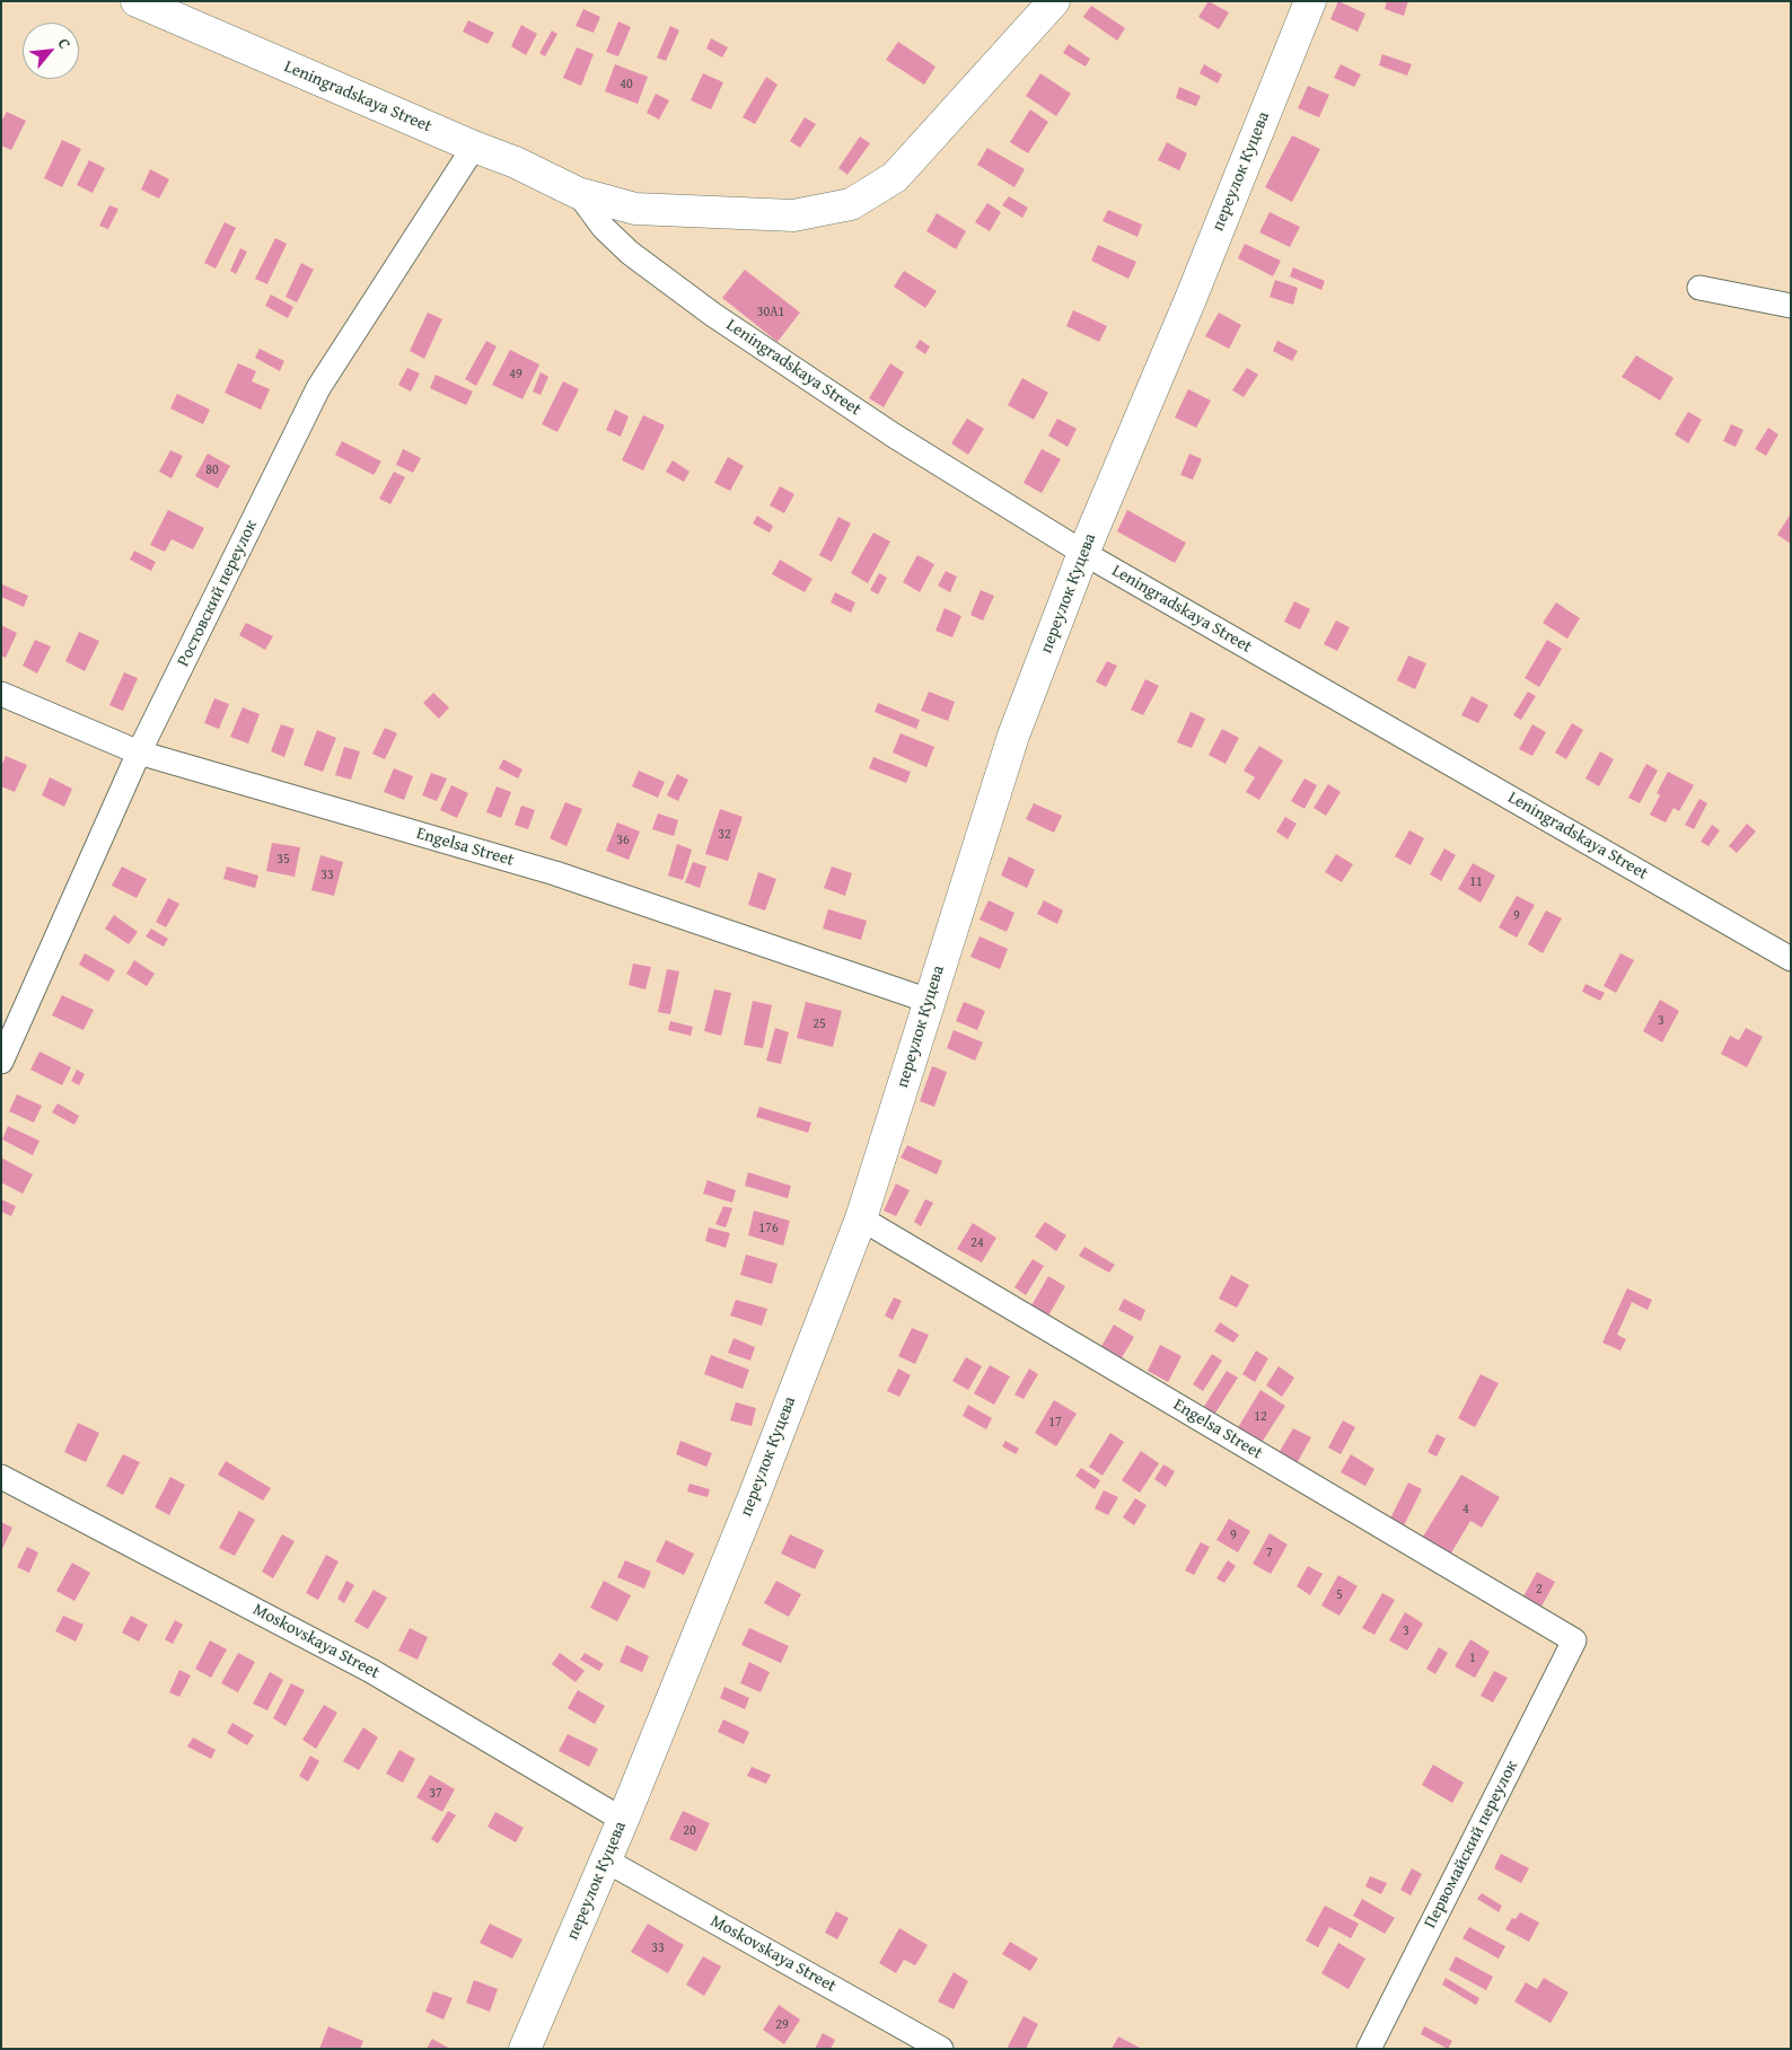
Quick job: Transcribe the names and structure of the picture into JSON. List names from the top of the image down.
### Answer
{
  "streets": {
    "street": [
      "Leningradskaya Street",
      "переулок Куцева",
      "Ростовский переулок",
      "Engelsa Street",
      "Moskovskaya Street",
      "Первомайский переулок"
    ]
  },
  "crossings": [
    ["Leningradskaya Street", "переулок Куцева"],
    ["Leningradskaya Street", "Ростовский переулок"],
    ["переулок Куцева", "Engelsa Street"],
    ["переулок Куцева", "Moskovskaya Street"],
    ["Ростовский переулок", "Engelsa Street"],
    ["Engelsa Street", "Первомайский переулок"]
  ],
  "house_numbers": [
    "40",
    "30А1",
    "49",
    "80",
    "32",
    "36",
    "35",
    "33",
    "11",
    "9",
    "3",
    "25",
    "176",
    "24",
    "12",
    "17",
    "4",
    "9",
    "7",
    "2",
    "5",
    "3",
    "1",
    "37",
    "20",
    "33",
    "29"
  ],
  "north": "top right"
}
